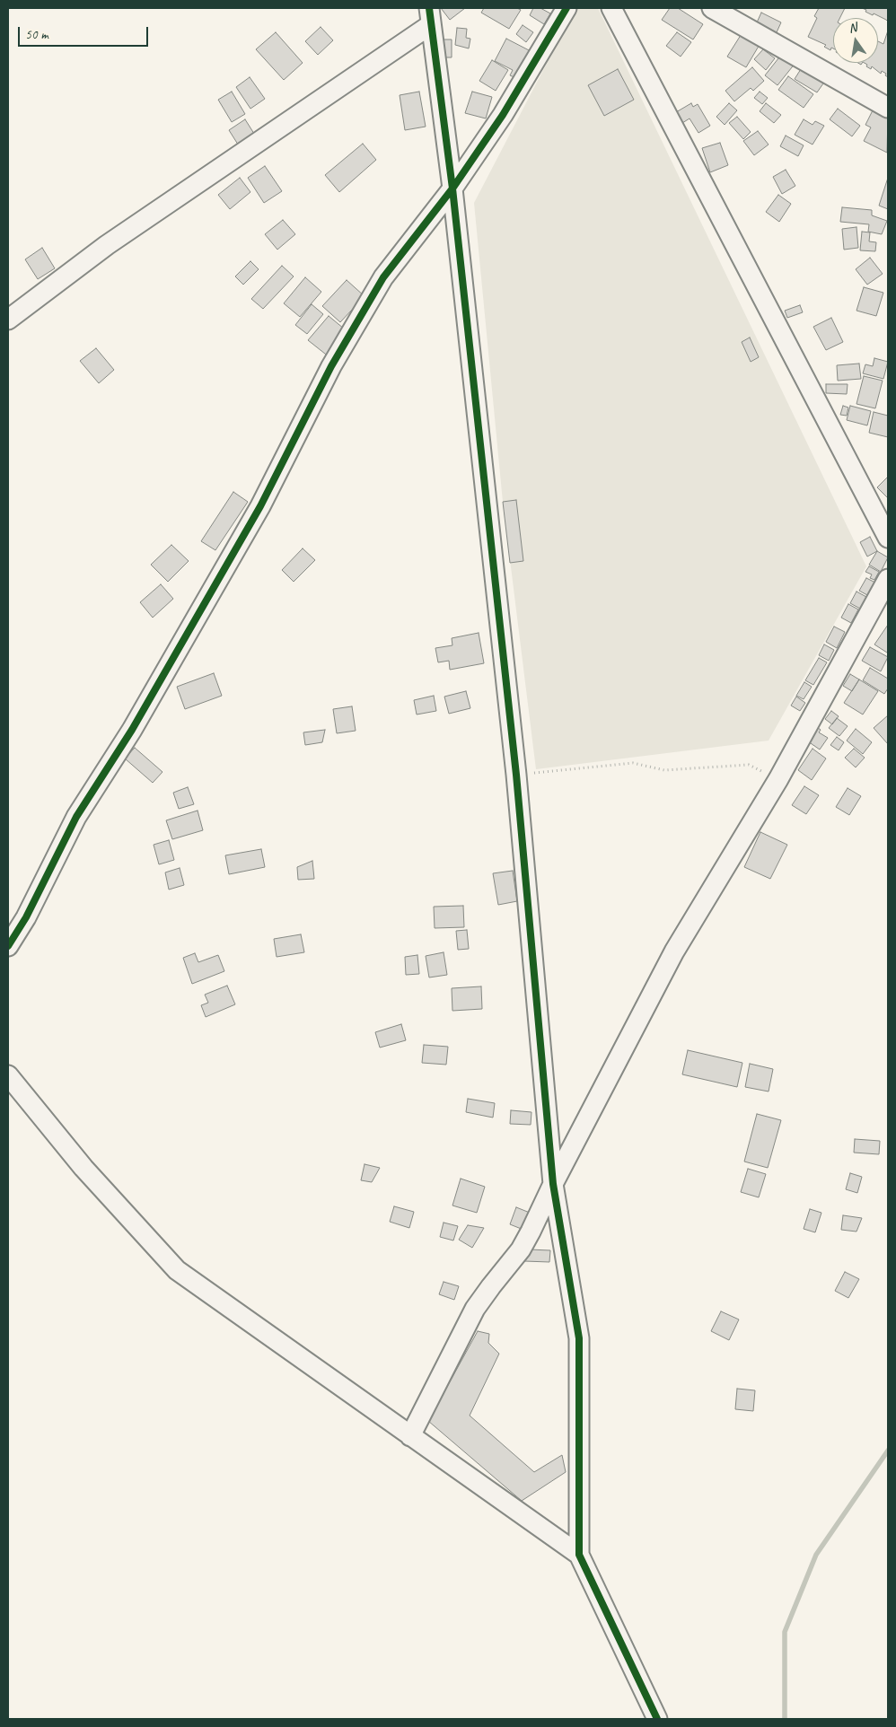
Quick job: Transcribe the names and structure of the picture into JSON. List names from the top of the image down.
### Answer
{
  "scale_bar": "50 m",
  "north": "top"
}
